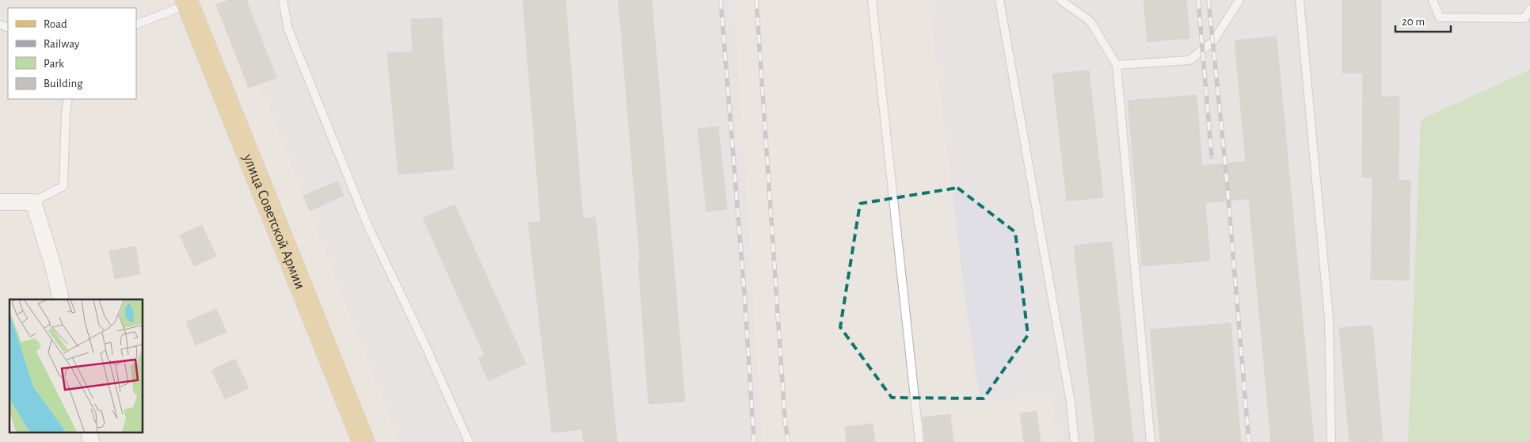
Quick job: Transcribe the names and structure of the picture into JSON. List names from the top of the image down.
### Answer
{
  "streets": {
    "main road": ["улица Советской Армии"]
  },
  "legend": [
    "Road",
    "Railway",
    "Park",
    "Building"
  ],
  "scale_bar": "20 m"
}
